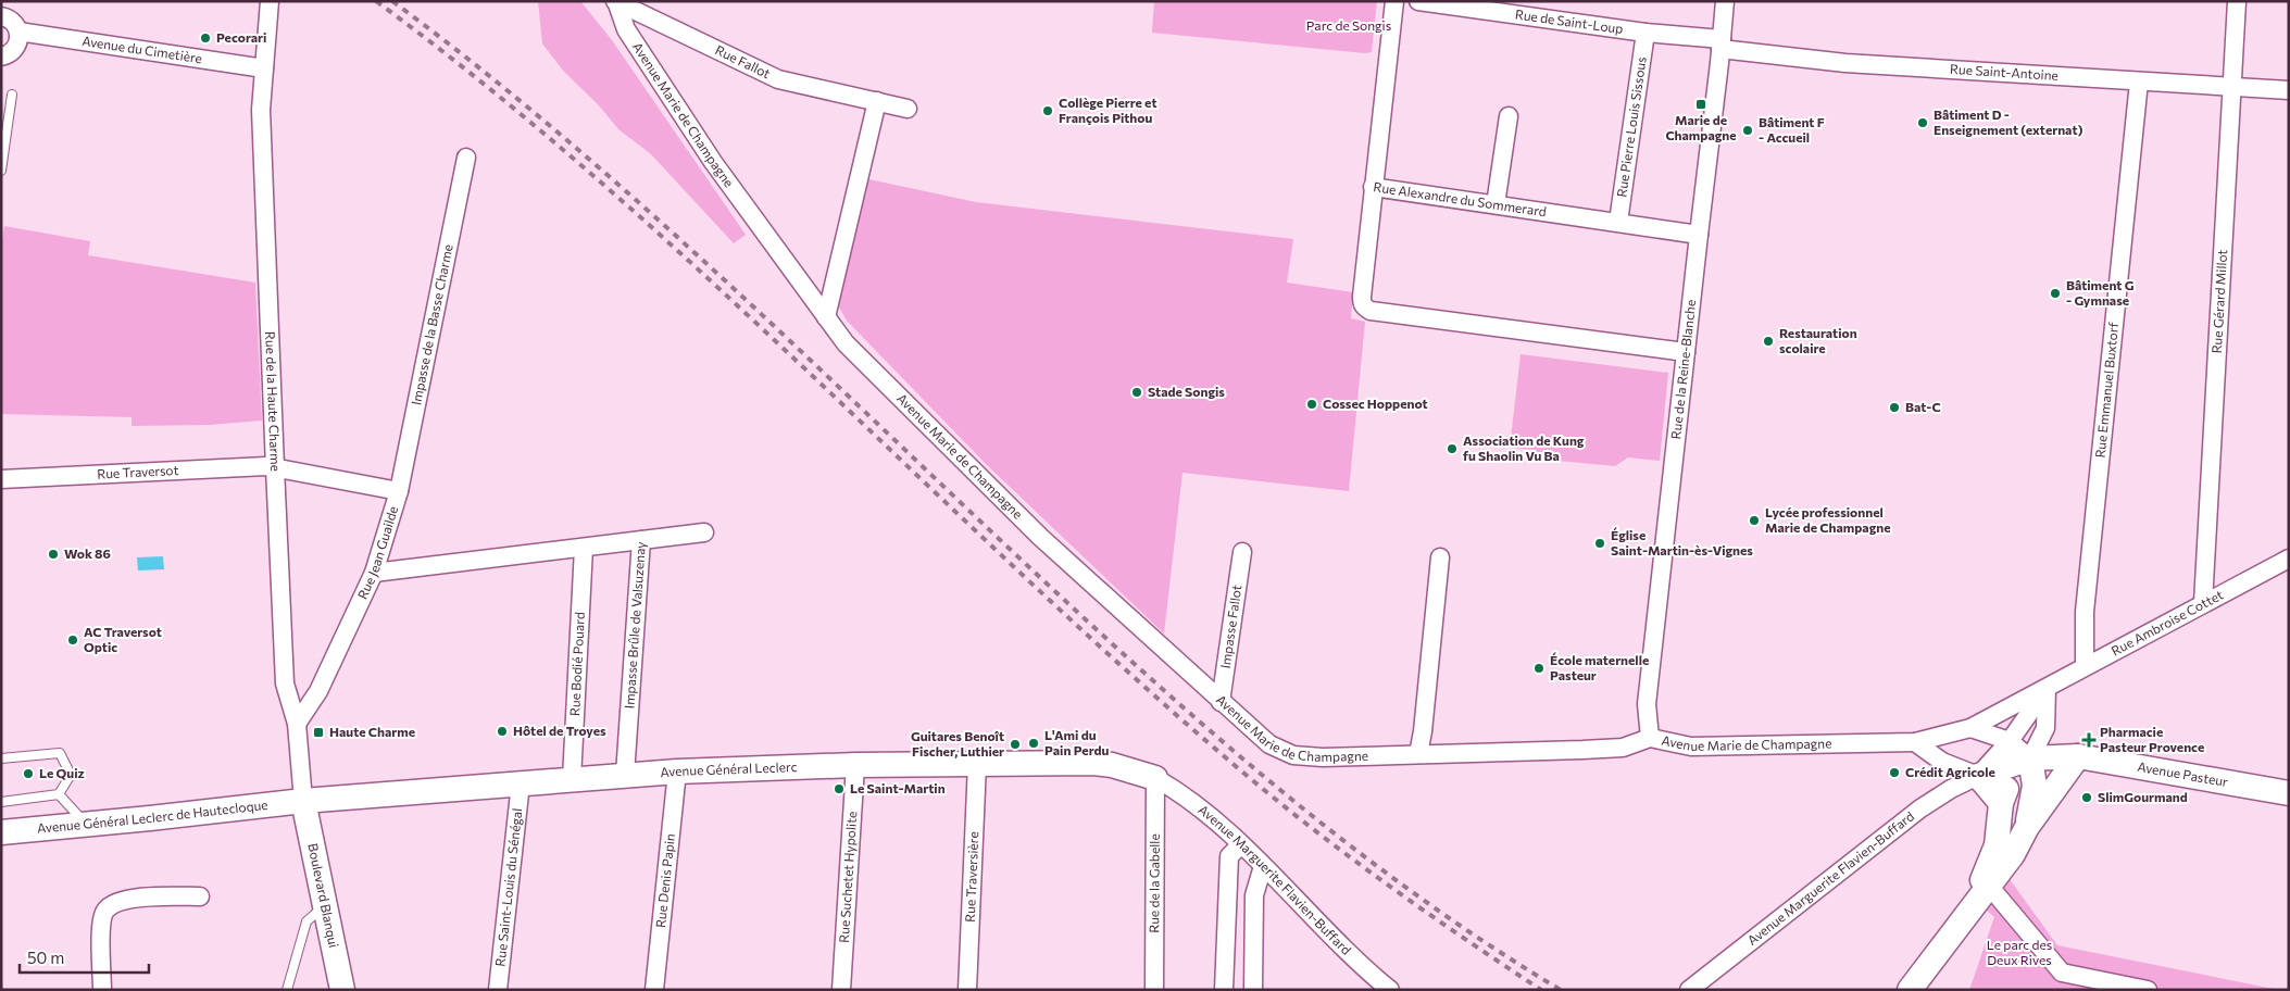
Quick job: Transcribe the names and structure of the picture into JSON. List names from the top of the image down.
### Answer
{
  "streets": {
    "main road": [
      "Avenue Général Leclerc",
      "Avenue Pasteur",
      "Avenue Général Leclerc de Hautecloque",
      "Boulevard Blanqui"
    ],
    "street": [
      "Rue de Saint-Loup",
      "Avenue du Cimetière",
      "Rue Fallot",
      "Rue Saint-Antoine",
      "Avenue Marie de Champagne",
      "Rue Pierre Louis Sissous",
      "Rue Alexandre du Sommerard",
      "Rue Gérard Millot",
      "Impasse de la Basse Charme",
      "Rue de la Reine-Blanche",
      "Rue Emmanuel Buxtorf",
      "Rue de la Haute Charme",
      "Rue Traversot",
      "Rue Jean Guailde",
      "Rue Ambroise Cottet",
      "Impasse Fallot",
      "Impasse Brûle de Valsuzenay",
      "Rue Bodié Pouard",
      "Rue Suchetet Hypolite",
      "Rue Traversière",
      "Avenue Marguerite Flavien-Buffard",
      "Rue Denis Papin",
      "Rue de la Gabelle",
      "Rue Saint-Louis du Sénégal"
    ]
  },
  "crossings": [
    ["Rue de Saint-Loup", "Rue Saint-Antoine"],
    ["Rue de Saint-Loup", "Rue Pierre Louis Sissous"],
    ["Rue de Saint-Loup", "Rue de la Reine-Blanche"],
    ["Avenue du Cimetière", "Rue de la Haute Charme"],
    ["Rue Fallot", "Avenue Marie de Champagne"],
    ["Rue Saint-Antoine", "Rue Gérard Millot"],
    ["Rue Saint-Antoine", "Rue de la Reine-Blanche"],
    ["Rue Saint-Antoine", "Rue Emmanuel Buxtorf"],
    ["Avenue Marie de Champagne", "Rue de la Reine-Blanche"],
    ["Avenue Marie de Champagne", "Rue Ambroise Cottet"],
    ["Avenue Marie de Champagne", "Impasse Fallot"],
    ["Rue Pierre Louis Sissous", "Rue Alexandre du Sommerard"],
    ["Rue Alexandre du Sommerard", "Rue de la Reine-Blanche"],
    ["Rue Gérard Millot", "Rue Ambroise Cottet"],
    ["Impasse de la Basse Charme", "Rue Jean Guailde"],
    ["Rue Emmanuel Buxtorf", "Rue Ambroise Cottet"],
    ["Rue de la Haute Charme", "Rue Traversot"],
    ["Rue de la Haute Charme", "Rue Jean Guailde"],
    ["Rue de la Haute Charme", "Avenue Général Leclerc"],
    ["Rue de la Haute Charme", "Avenue Général Leclerc de Hautecloque"],
    ["Rue de la Haute Charme", "Boulevard Blanqui"],
    ["Rue Traversot", "Rue Jean Guailde"],
    ["Impasse Brûle de Valsuzenay", "Avenue Général Leclerc"],
    ["Rue Bodié Pouard", "Avenue Général Leclerc"],
    ["Avenue Général Leclerc", "Avenue Général Leclerc de Hautecloque"],
    ["Avenue Général Leclerc", "Rue Suchetet Hypolite"],
    ["Avenue Général Leclerc", "Rue Traversière"],
    ["Avenue Général Leclerc", "Avenue Marguerite Flavien-Buffard"],
    ["Avenue Général Leclerc", "Rue Denis Papin"],
    ["Avenue Général Leclerc", "Rue de la Gabelle"],
    ["Avenue Général Leclerc", "Rue Saint-Louis du Sénégal"],
    ["Avenue Général Leclerc", "Boulevard Blanqui"],
    ["Avenue Pasteur", "Avenue Marguerite Flavien-Buffard"],
    ["Avenue Général Leclerc de Hautecloque", "Boulevard Blanqui"],
    ["Avenue Marguerite Flavien-Buffard", "Rue de la Gabelle"]
  ],
  "parks": ["Parc de Songis", "Le parc des Deux Rives"],
  "places": {
    "other": [
      "Pecorari",
      "Collège Pierre et François Pithou",
      "Bâtiment D - Enseignement (externat)",
      "Bâtiment F - Accueil",
      "Bâtiment G - Gymnase",
      "Restauration scolaire",
      "Stade Songis",
      "Cossec Hoppenot",
      "Bat-C",
      "Association de Kung fu Shaolin Vu Ba",
      "Lycée professionnel Marie de Champagne",
      "Église Saint-Martin-ès-Vignes",
      "Wok 86",
      "AC Traversot Optic",
      "École maternelle Pasteur",
      "Hôtel de Troyes",
      "L'Ami du Pain Perdu",
      "Guitares Benoît Fischer, Luthier",
      "Crédit Agricole",
      "Le Quiz",
      "Le Saint-Martin",
      "SlimGourmand"
    ],
    "transit": ["Marie de Champagne", "Haute Charme"],
    "health": ["Pharmacie Pasteur Provence"]
  },
  "scale_bar": "50 m"
}
